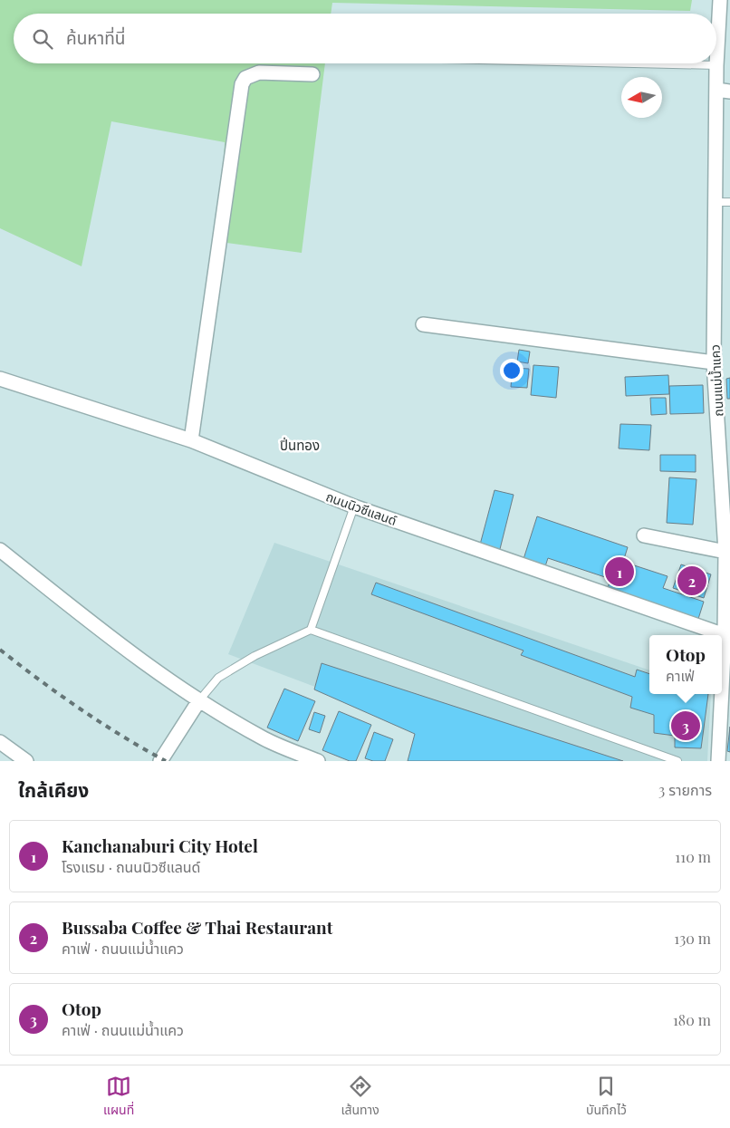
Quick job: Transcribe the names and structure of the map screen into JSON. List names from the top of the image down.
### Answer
{
  "streets": {
    "street": ["ถนนแม่น้ำแคว", "ถนนนิวซีแลนด์"]
  },
  "crossings": [
    ["ถนนแม่น้ำแคว", "ถนนนิวซีแลนด์"]
  ],
  "districts": ["ปิ่นทอง"],
  "north": "left",
  "page": {
    "search": "ค้นหาที่นี่",
    "pins": ["1", "2", "3"],
    "popup": ["Otop", "คาเฟ่"],
    "heading": ["ใกล้เคียง", "3 รายการ"],
    "list": [
      {
        "mark": "1",
        "name": "Kanchanaburi City Hotel",
        "note": "โรงแรม · ถนนนิวซีแลนด์",
        "value": "110 m"
      },
      {
        "mark": "2",
        "name": "Bussaba Coffee & Thai Restaurant",
        "note": "คาเฟ่ · ถนนแม่น้ำแคว",
        "value": "130 m"
      },
      {
        "mark": "3",
        "name": "Otop",
        "note": "คาเฟ่ · ถนนแม่น้ำแคว",
        "value": "180 m"
      }
    ],
    "nav": ["แผนที่", "เส้นทาง", "บันทึกไว้"]
  }
}
